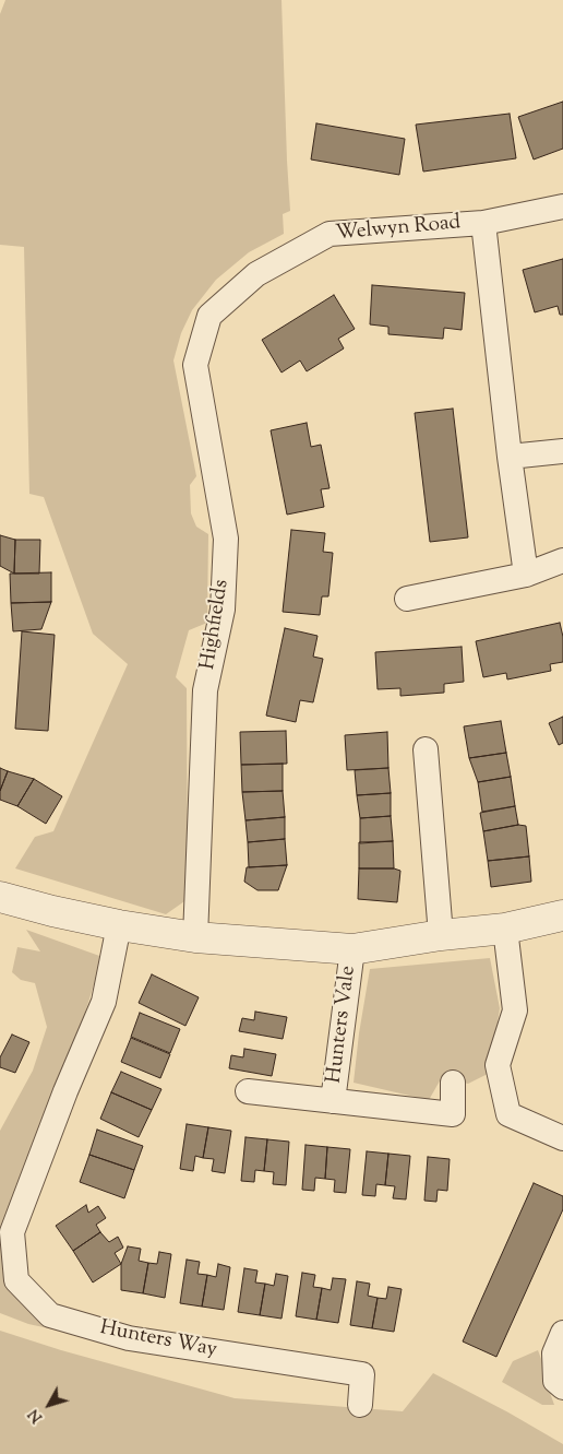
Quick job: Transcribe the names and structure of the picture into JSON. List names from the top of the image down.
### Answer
{
  "streets": {
    "street": [
      "Welwyn Road",
      "Highfields",
      "Hunters Vale",
      "Hunters Way"
    ]
  },
  "crossings": [
    ["Welwyn Road", "Highfields"]
  ],
  "north": "bottom left"
}
